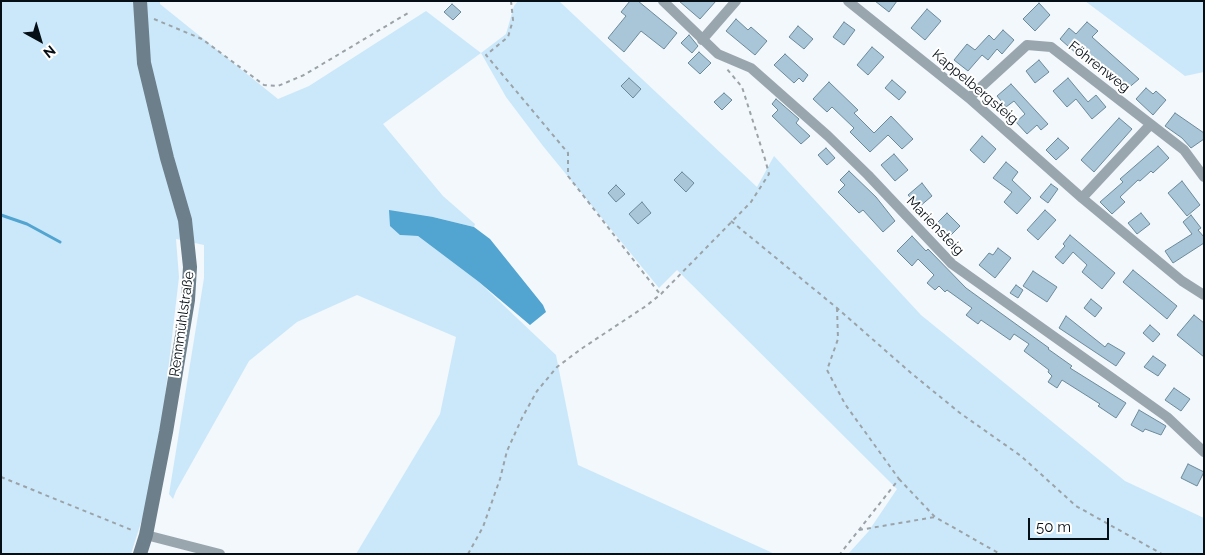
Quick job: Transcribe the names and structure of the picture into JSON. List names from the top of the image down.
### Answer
{
  "streets": {
    "main road": ["Rennmühlstraße"],
    "street": ["Föhrenweg", "Kappelbergsteig", "Mariensteig"]
  },
  "crossings": [
    ["Föhrenweg", "Kappelbergsteig"]
  ],
  "scale_bar": "50 m",
  "north": "bottom right"
}
